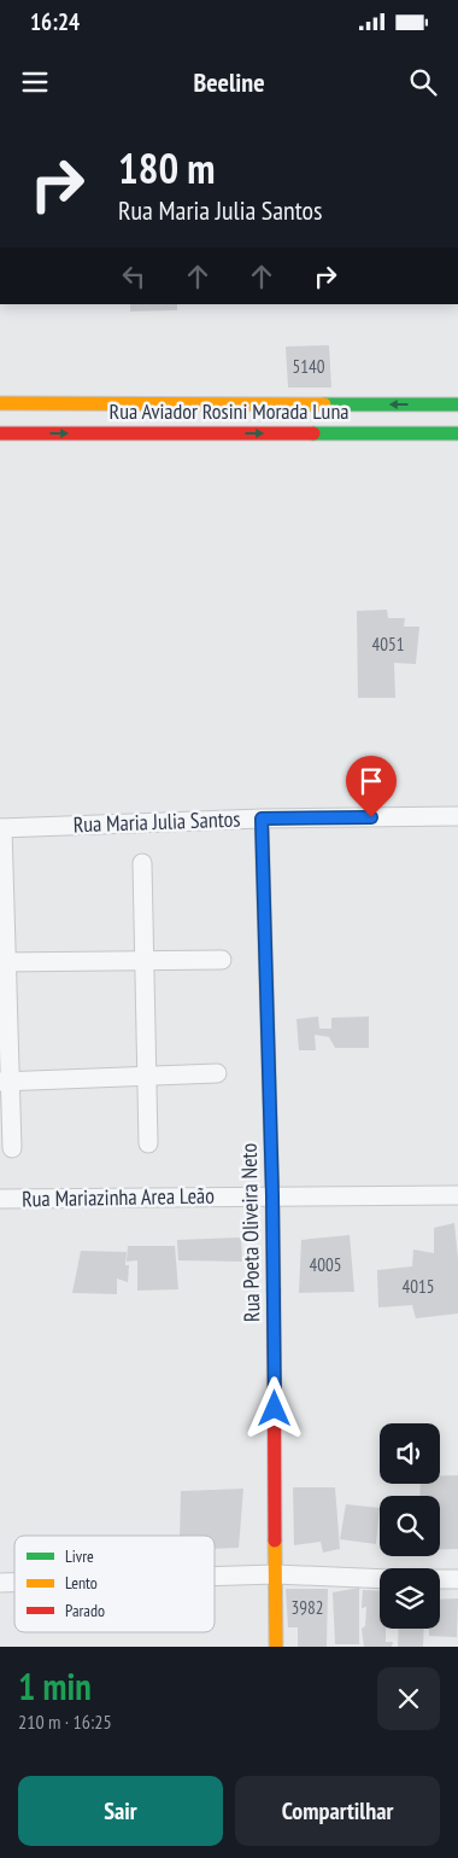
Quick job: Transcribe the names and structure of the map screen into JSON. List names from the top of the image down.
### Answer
{
  "streets": {
    "street": [
      "Rua Aviador Rosini Morada Luna",
      "Rua Maria Julia Santos",
      "Rua Mariazinha Area Leão",
      "Rua Poeta Oliveira Neto"
    ]
  },
  "crossings": [
    ["Rua Maria Julia Santos", "Rua Poeta Oliveira Neto"],
    ["Rua Mariazinha Area Leão", "Rua Poeta Oliveira Neto"]
  ],
  "house_numbers": [
    "5140",
    "4051",
    "4005",
    "4015",
    "3982"
  ],
  "legend": ["Livre", "Lento", "Parado"],
  "page": {
    "status": "16:24",
    "header": "Beeline",
    "turn": ["180 m", "Rua Maria Julia Santos"],
    "heading": ["1 min", "210 m · 16:25"],
    "buttons": ["Sair", "Compartilhar"]
  }
}
